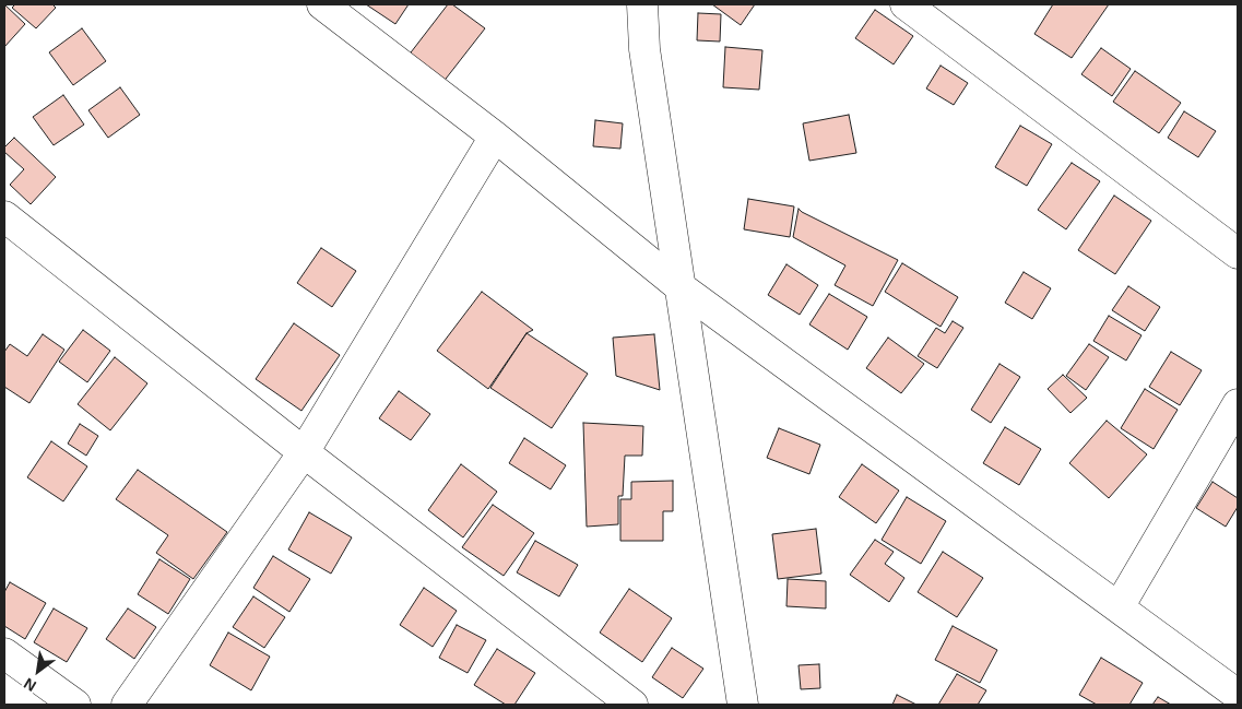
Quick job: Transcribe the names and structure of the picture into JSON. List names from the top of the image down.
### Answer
{
  "north": "bottom left"
}
